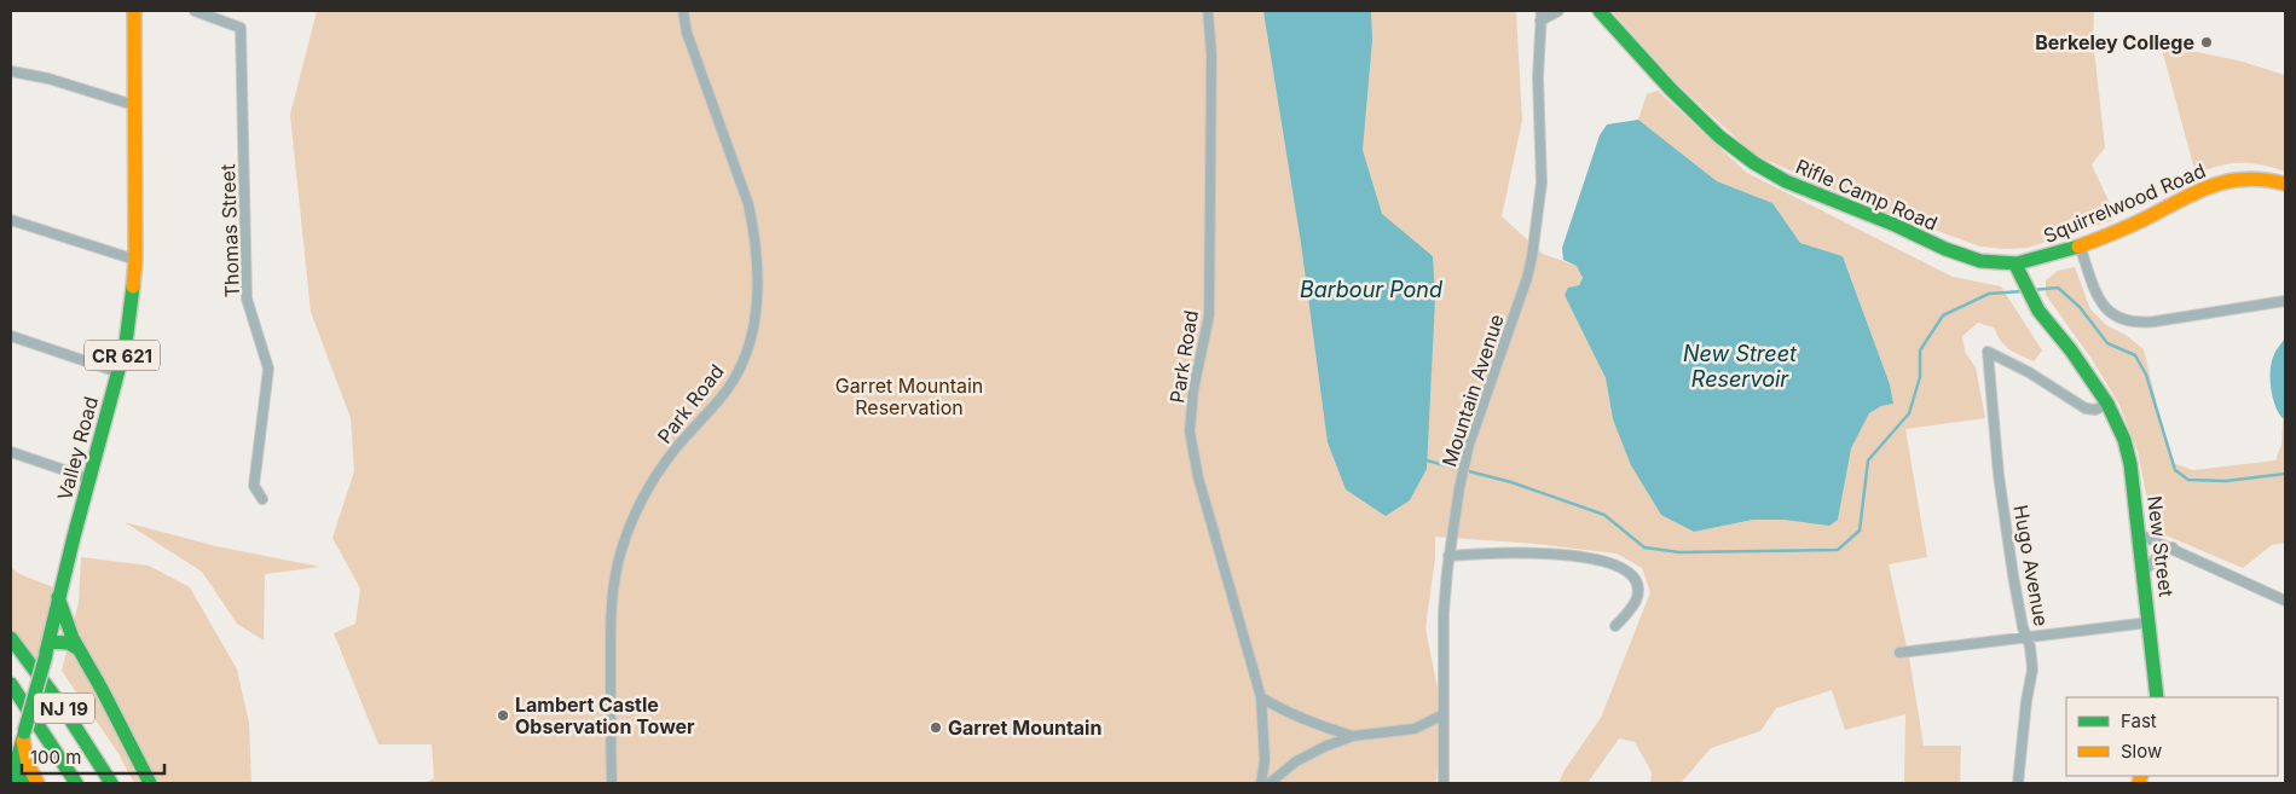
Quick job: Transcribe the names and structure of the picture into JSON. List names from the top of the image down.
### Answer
{
  "streets": {
    "main road": [
      "Rifle Camp Road",
      "Squirrelwood Road",
      "CR 621",
      "Valley Road",
      "New Street",
      "NJ 19"
    ],
    "street": [
      "Thomas Street",
      "Park Road",
      "Mountain Avenue",
      "Hugo Avenue"
    ]
  },
  "crossings": [
    ["Rifle Camp Road", "Squirrelwood Road"],
    ["New Street", "Hugo Avenue"]
  ],
  "water": ["Barbour Pond", "New Street Reservoir"],
  "parks": ["Garret Mountain Reservation"],
  "places": ["Berkeley College", "Lambert Castle Observation Tower", "Garret Mountain"],
  "legend": ["Fast", "Slow"],
  "scale_bar": "100 m"
}
